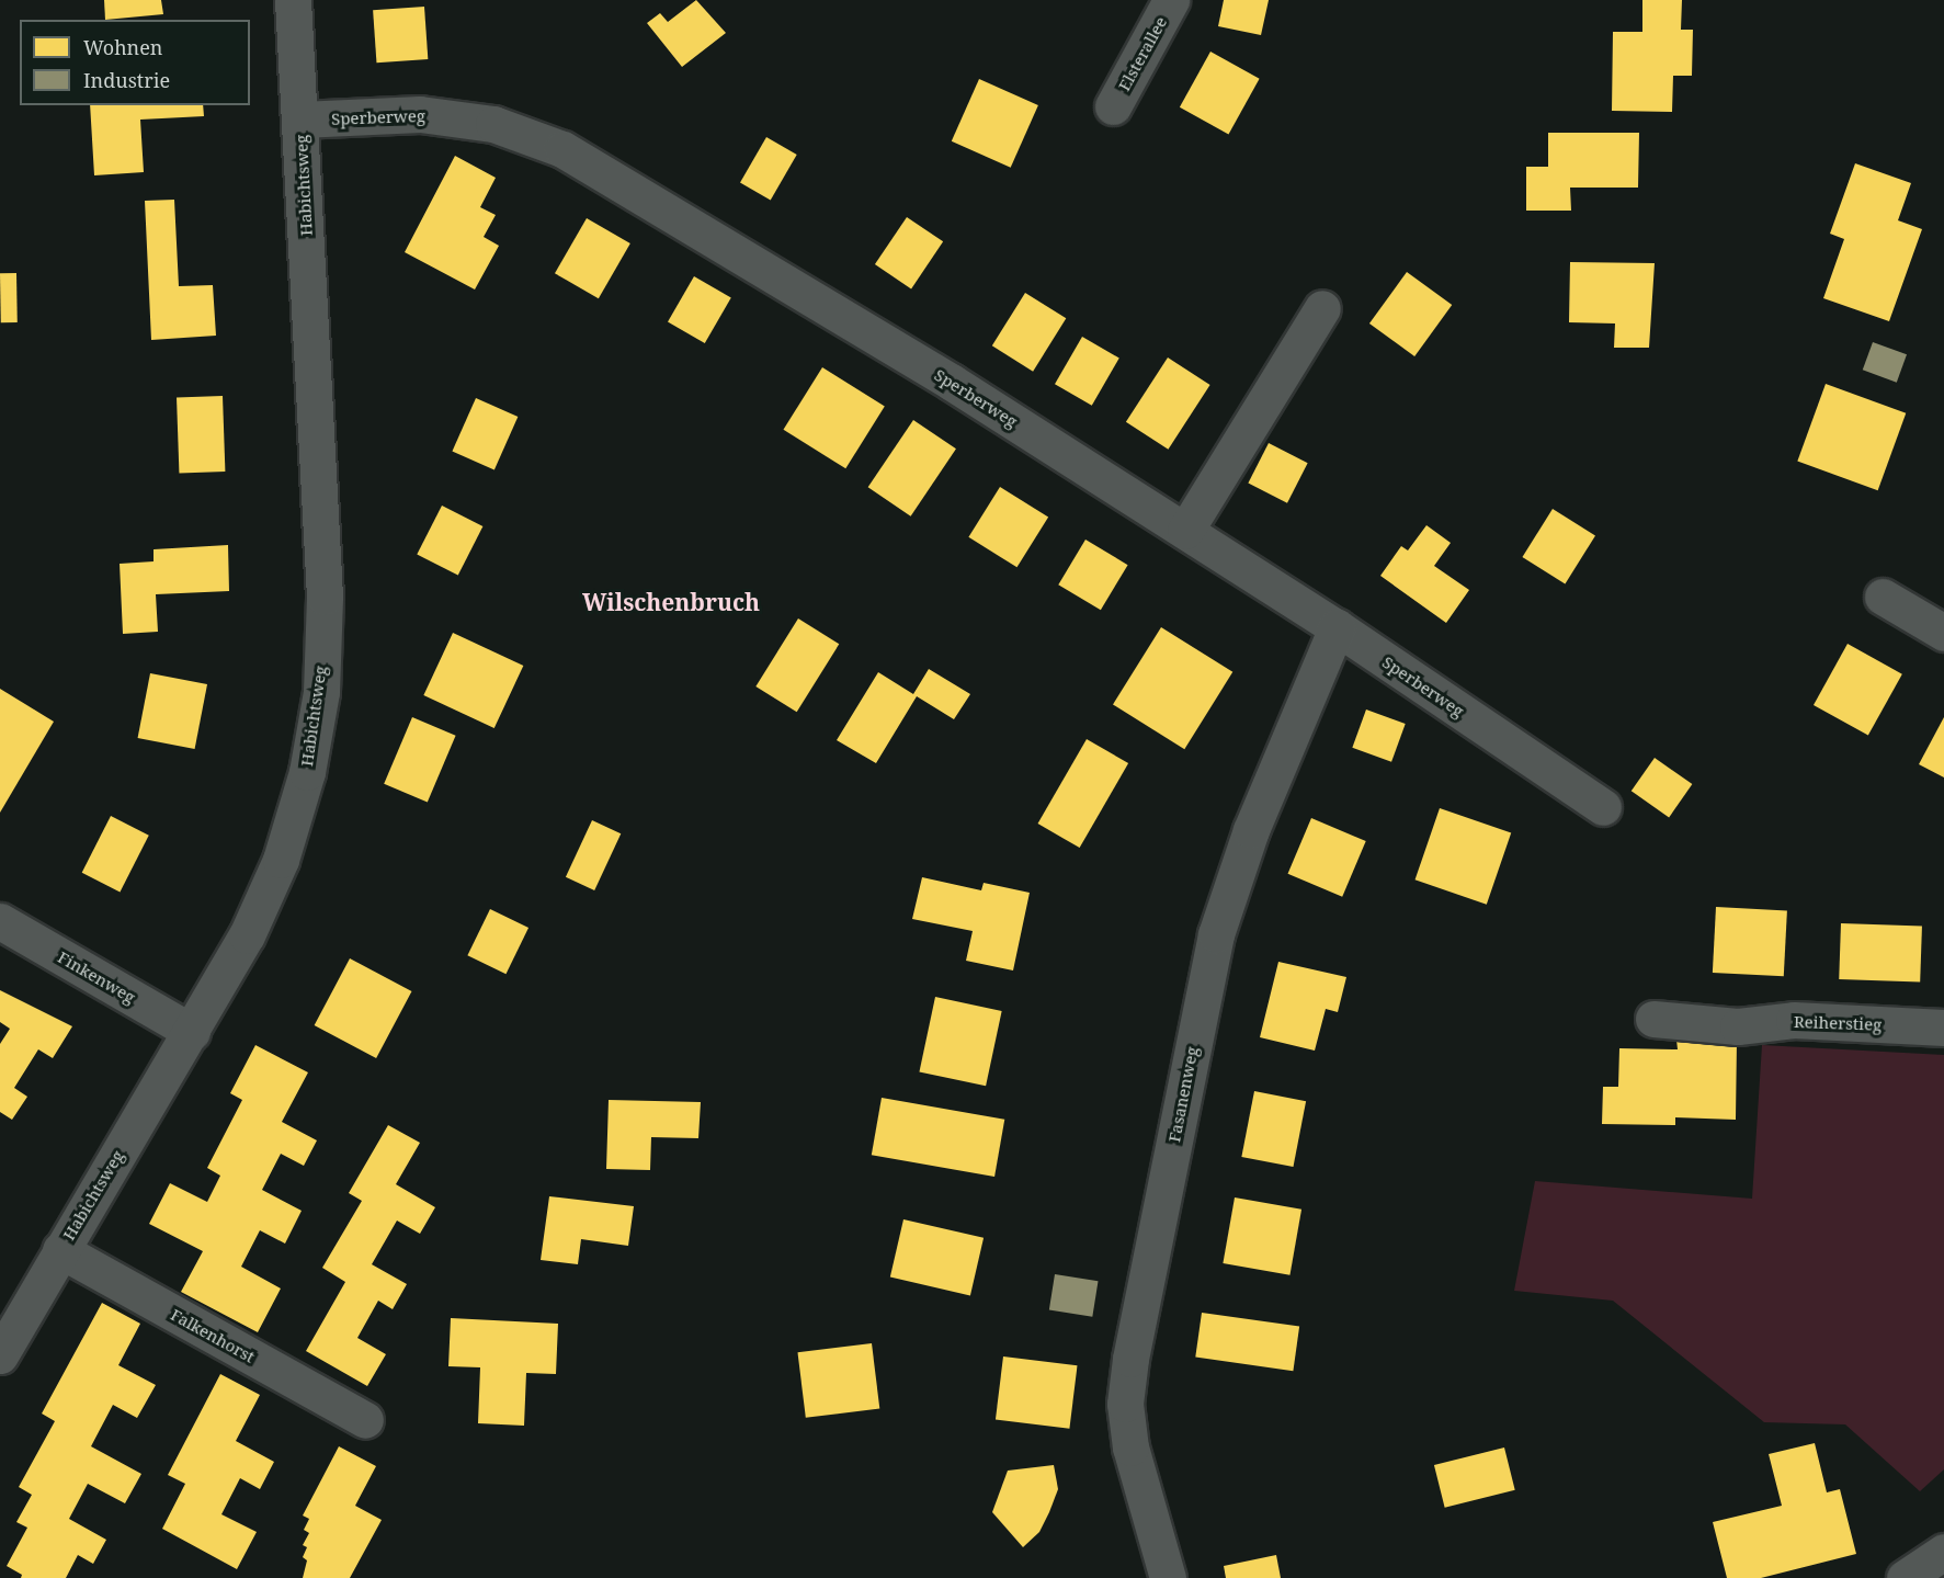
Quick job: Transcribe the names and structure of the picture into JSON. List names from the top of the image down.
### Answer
{
  "streets": {
    "street": [
      "Elsterallee",
      "Sperberweg",
      "Habichtsweg",
      "Finkenweg",
      "Reiherstieg",
      "Fasanenweg",
      "Falkenhorst"
    ]
  },
  "crossings": [
    ["Sperberweg", "Habichtsweg"],
    ["Sperberweg", "Fasanenweg"],
    ["Habichtsweg", "Finkenweg"],
    ["Habichtsweg", "Falkenhorst"]
  ],
  "districts": ["Wilschenbruch"],
  "legend": ["Wohnen", "Industrie"]
}
